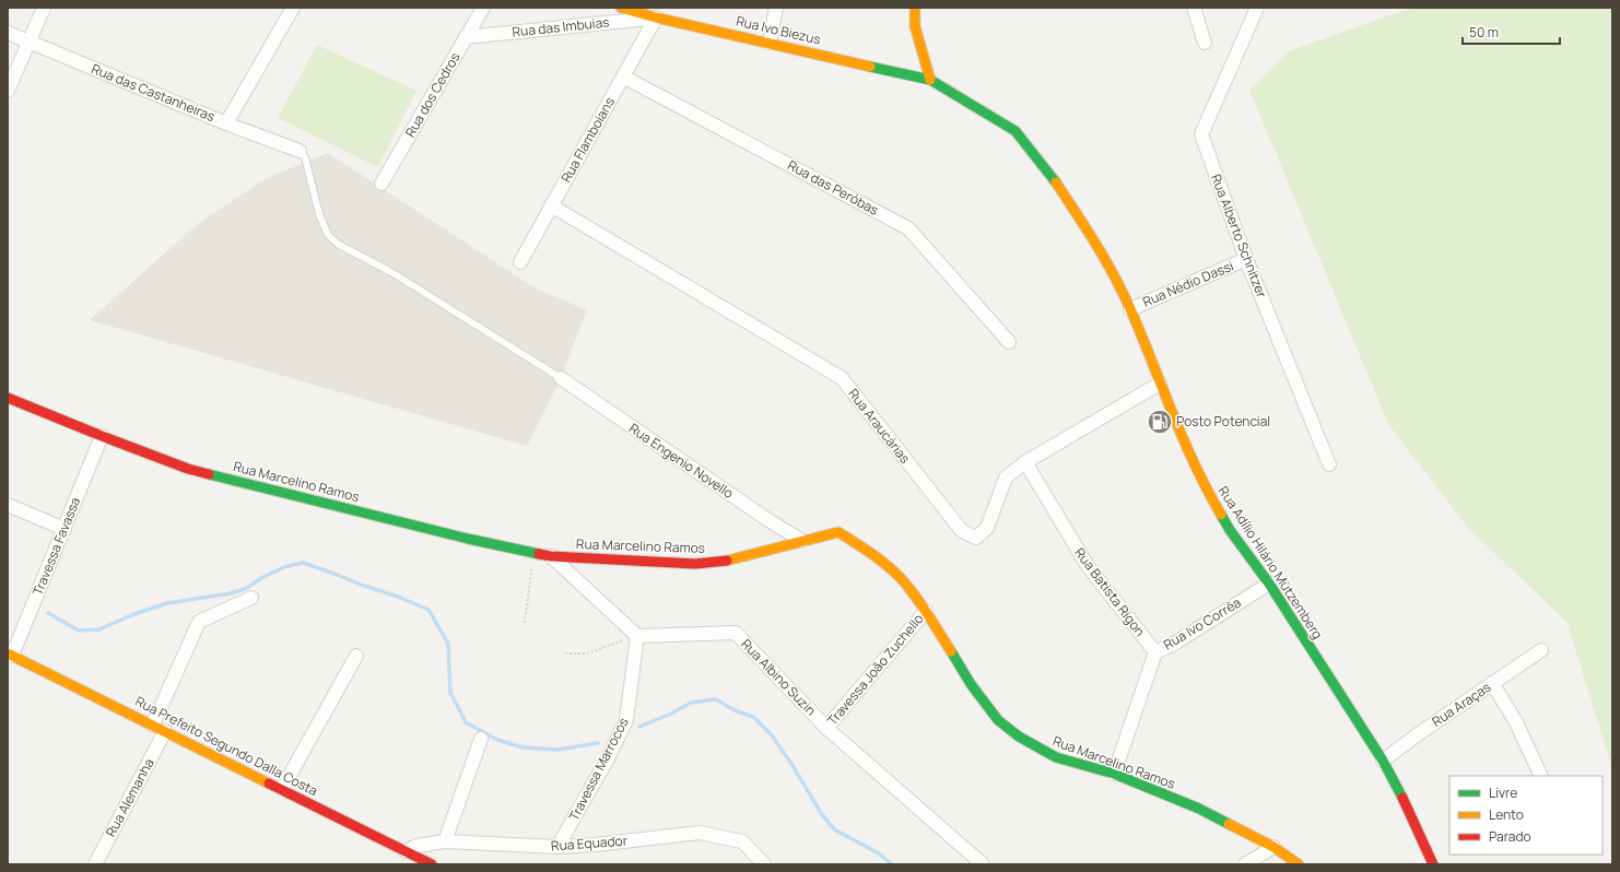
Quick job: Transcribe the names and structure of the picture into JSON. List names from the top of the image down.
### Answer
{
  "streets": {
    "main road": [
      "Rua Ivo Biezus",
      "Rua Marcelino Ramos",
      "Rua Adílio Hilário Mützemberg",
      "Rua Prefeito Segundo Dalla Costa"
    ],
    "street": [
      "Rua das Imbuias",
      "Rua das Castanheiras",
      "Rua dos Cedros",
      "Rua Flamboians",
      "Rua das Peróbas",
      "Rua Alberto Schnitzer",
      "Rua Nédio Dassi",
      "Rua Araucárias",
      "Rua Engenio Novello",
      "Travessa Favassa",
      "Rua Batista Rigon",
      "Rua Ivo Corrêa",
      "Travessa João Zuchello",
      "Rua Albino Suzin",
      "Rua Araças",
      "Travessa Marrocos",
      "Rua Alemanha",
      "Rua Equador"
    ]
  },
  "crossings": [
    ["Rua das Imbuias", "Rua Ivo Biezus"],
    ["Rua das Imbuias", "Rua dos Cedros"],
    ["Rua das Imbuias", "Rua Flamboians"],
    ["Rua Ivo Biezus", "Rua Flamboians"],
    ["Rua Ivo Biezus", "Rua Adílio Hilário Mützemberg"],
    ["Rua Flamboians", "Rua das Peróbas"],
    ["Rua Flamboians", "Rua Araucárias"],
    ["Rua Alberto Schnitzer", "Rua Nédio Dassi"],
    ["Rua Nédio Dassi", "Rua Adílio Hilário Mützemberg"],
    ["Rua Araucárias", "Rua Adílio Hilário Mützemberg"],
    ["Rua Araucárias", "Rua Batista Rigon"],
    ["Rua Engenio Novello", "Rua Marcelino Ramos"],
    ["Rua Marcelino Ramos", "Travessa Favassa"],
    ["Rua Marcelino Ramos", "Rua Ivo Corrêa"],
    ["Rua Marcelino Ramos", "Travessa João Zuchello"],
    ["Travessa Favassa", "Rua Prefeito Segundo Dalla Costa"],
    ["Rua Adílio Hilário Mützemberg", "Rua Ivo Corrêa"],
    ["Rua Adílio Hilário Mützemberg", "Rua Araças"],
    ["Rua Batista Rigon", "Rua Ivo Corrêa"],
    ["Travessa João Zuchello", "Rua Albino Suzin"],
    ["Rua Albino Suzin", "Travessa Marrocos"],
    ["Rua Prefeito Segundo Dalla Costa", "Rua Alemanha"],
    ["Rua Prefeito Segundo Dalla Costa", "Rua Equador"],
    ["Travessa Marrocos", "Rua Equador"]
  ],
  "places": {
    "fuel station": ["Posto Potencial"]
  },
  "legend": ["Livre", "Lento", "Parado"],
  "scale_bar": "50 m"
}
